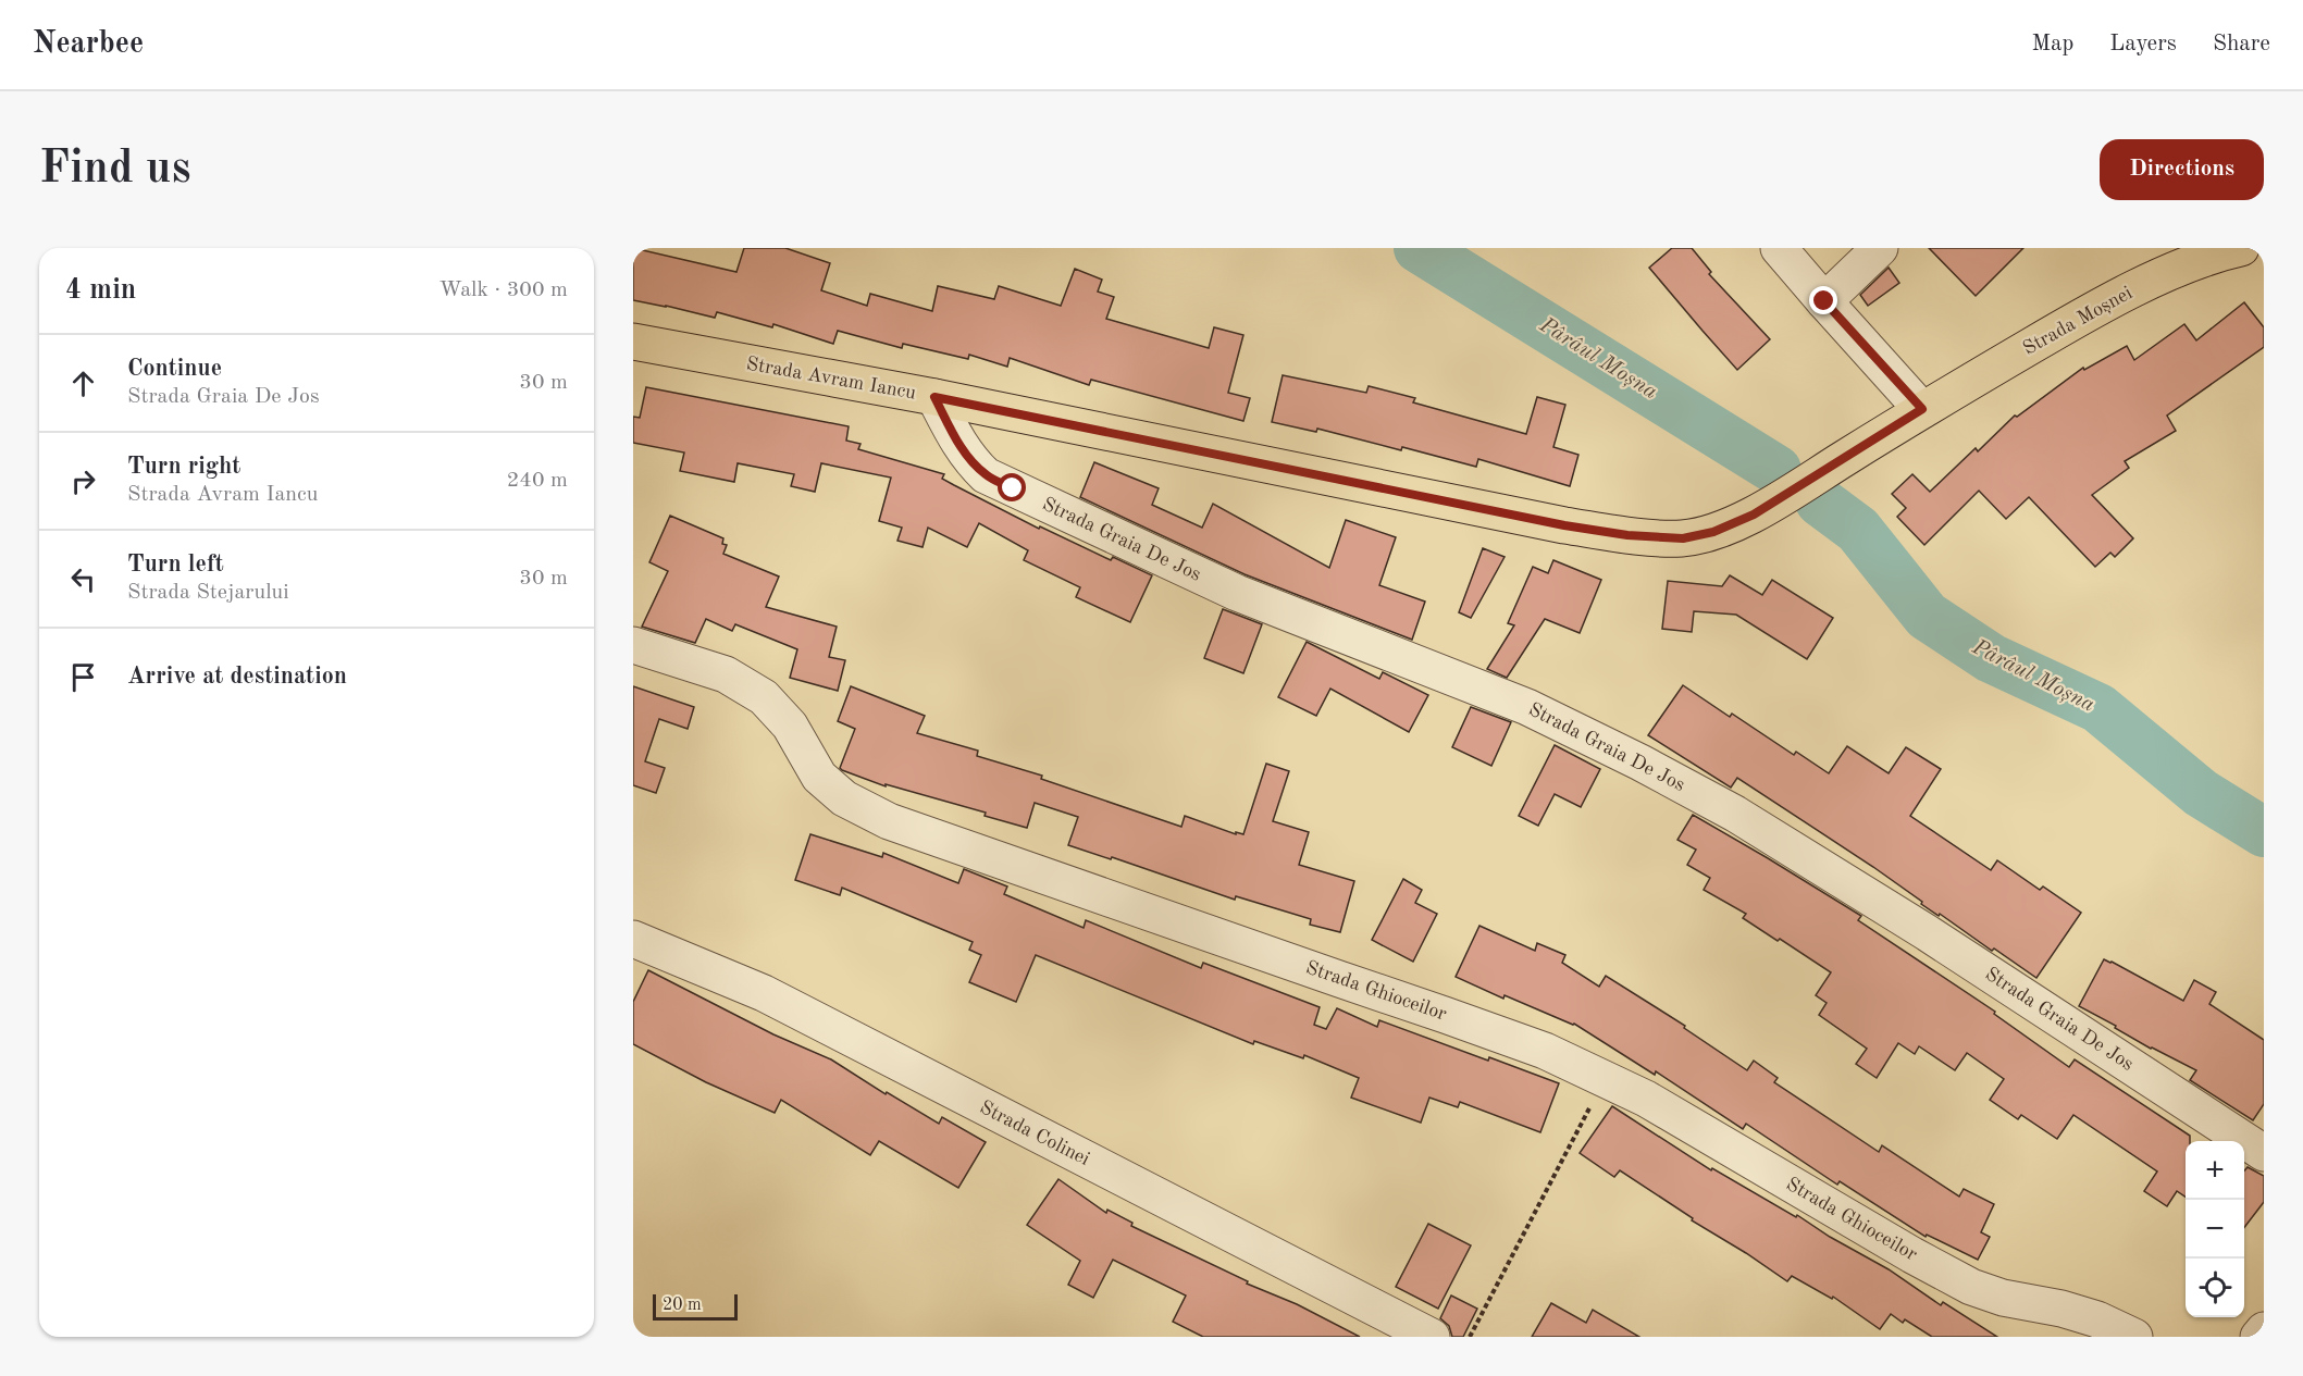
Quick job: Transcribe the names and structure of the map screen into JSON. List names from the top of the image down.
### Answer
{
  "streets": {
    "main road": ["Strada Moșnei", "Strada Avram Iancu"],
    "street": ["Strada Graia De Jos", "Strada Ghioceilor", "Strada Colinei"]
  },
  "crossings": [
    ["Strada Moșnei", "Strada Avram Iancu"],
    ["Strada Avram Iancu", "Strada Graia De Jos"]
  ],
  "water": ["Pârâul Moșna"],
  "scale_bar": "20 m",
  "page": {
    "header": "Nearbee",
    "nav": ["Map", "Layers", "Share"],
    "buttons": "Directions",
    "title": "Find us",
    "heading": ["4 min", "Walk · 300 m"],
    "list": [
      ["Continue", "Strada Graia De Jos", "30 m"],
      ["Turn right", "Strada Avram Iancu", "240 m"],
      ["Turn left", "Strada Stejarului", "30 m"],
      "Arrive at destination"
    ],
    "map_buttons": ["+", "−"],
    "scale": "20 m"
  }
}
